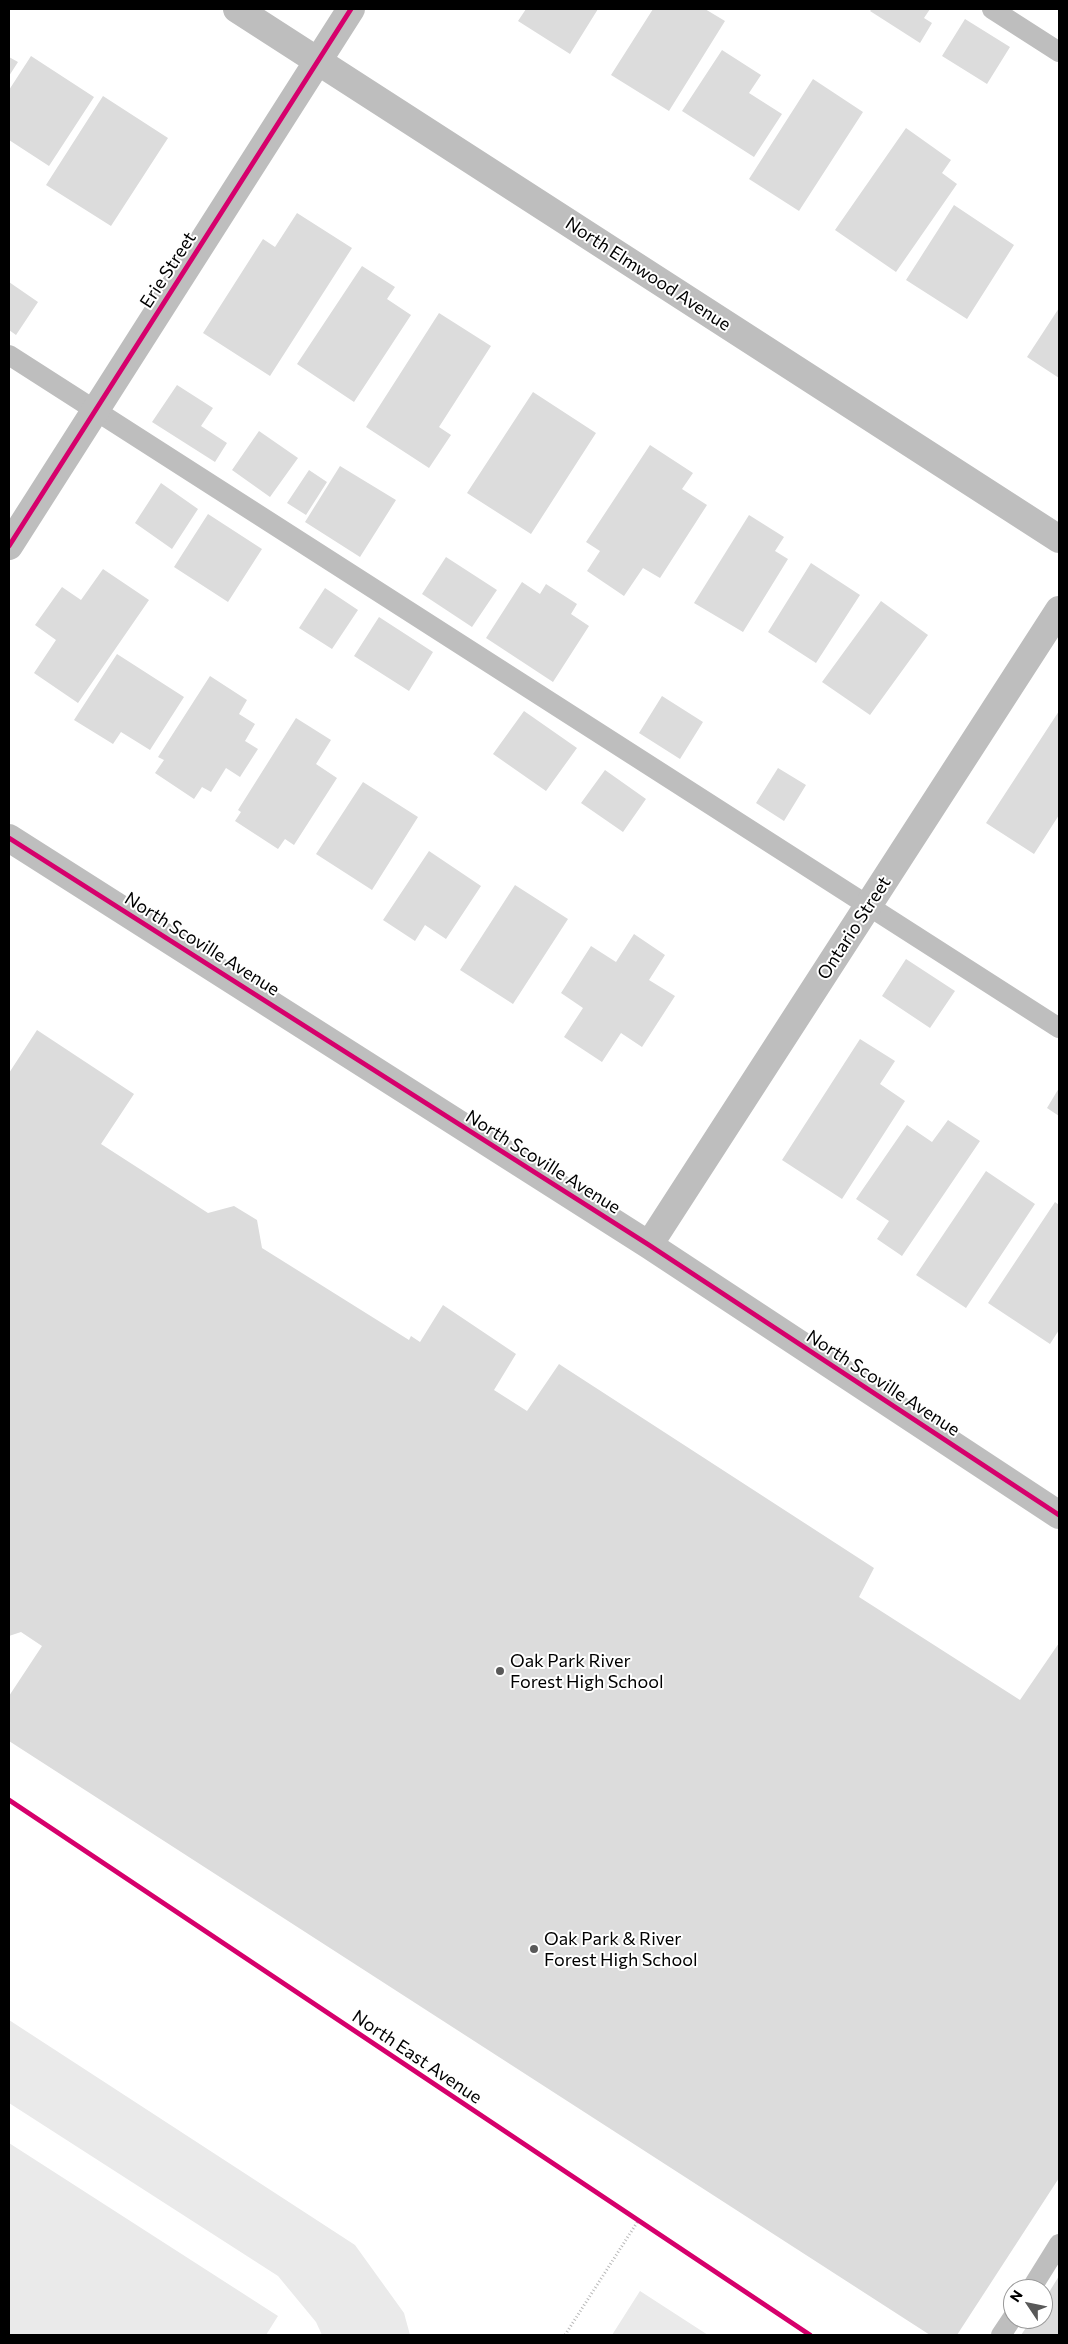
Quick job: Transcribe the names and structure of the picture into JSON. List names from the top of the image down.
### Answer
{
  "streets": {
    "street": [
      "Erie Street",
      "North Elmwood Avenue",
      "Ontario Street",
      "North Scoville Avenue"
    ],
    "cycle path": ["North East Avenue"]
  },
  "crossings": [
    ["Erie Street", "North Elmwood Avenue"],
    ["Ontario Street", "North Scoville Avenue"]
  ],
  "places": ["Oak Park River Forest High School", "Oak Park & River Forest High School"],
  "north": "top left"
}
